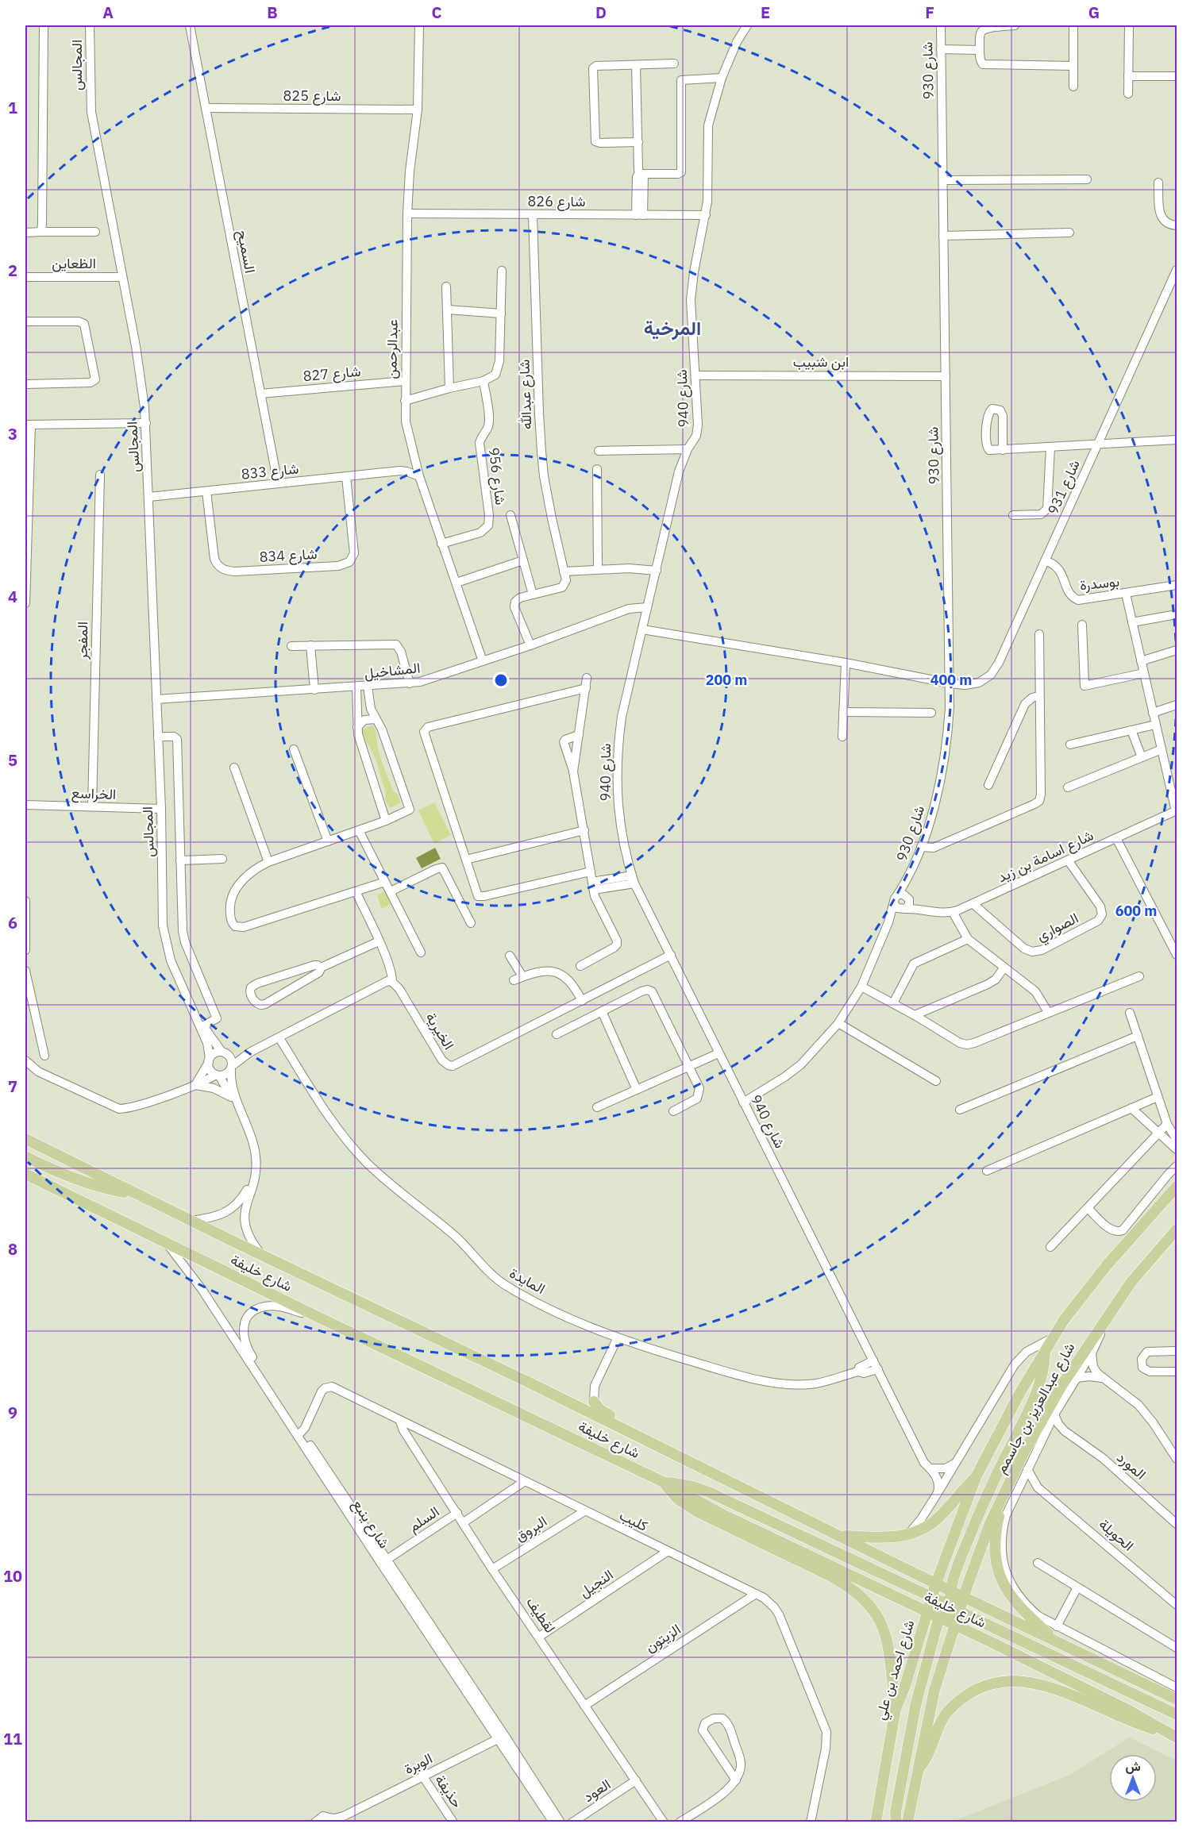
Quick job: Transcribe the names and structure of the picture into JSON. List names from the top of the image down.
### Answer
{
  "streets": {
    "main road": ["شارع خليفة", "شارع عبدالعزيز بن جاسمم", "شارع احمد بن علي"],
    "street": [
      "المجالس",
      "شارع 930",
      "شارع 825",
      "شارع 826",
      "السميح",
      "الظعاين",
      "عبدالرحمن",
      "ابن شبيب",
      "شارع 827",
      "شارع عبدالله",
      "شارع 940",
      "شارع 833",
      "شارع 956",
      "شارع 931",
      "شارع 834",
      "بوسدرة",
      "المفجر",
      "المشاخيل",
      "الخراسع",
      "شارع اسامة بن زيد",
      "الصواري",
      "الخيرية",
      "المايدة",
      "المورد",
      "السلم",
      "كليب",
      "شارع ينبع",
      "البروق",
      "الحويلة",
      "النجيل",
      "لقطيف",
      "الزيتون",
      "الوبرة",
      "العود",
      "حذيفة"
    ]
  },
  "crossings": [
    ["المجالس", "الظعاين"],
    ["المجالس", "شارع 833"],
    ["المجالس", "المشاخيل"],
    ["المجالس", "الخراسع"],
    ["شارع 930", "ابن شبيب"],
    ["شارع 930", "شارع 940"],
    ["شارع 930", "شارع 931"],
    ["شارع 930", "شارع اسامة بن زيد"],
    ["شارع 825", "السميح"],
    ["شارع 825", "عبدالرحمن"],
    ["شارع 826", "عبدالرحمن"],
    ["شارع 826", "شارع عبدالله"],
    ["شارع 826", "شارع 940"],
    ["السميح", "شارع 827"],
    ["السميح", "شارع 833"],
    ["عبدالرحمن", "شارع 827"],
    ["عبدالرحمن", "شارع 833"],
    ["عبدالرحمن", "شارع 956"],
    ["عبدالرحمن", "المشاخيل"],
    ["ابن شبيب", "شارع 940"],
    ["شارع 940", "شارع 931"],
    ["شارع 940", "المشاخيل"],
    ["شارع 940", "الخيرية"],
    ["شارع 940", "المايدة"],
    ["شارع 940", "شارع عبدالعزيز بن جاسمم"],
    ["شارع 833", "شارع 834"],
    ["شارع 931", "بوسدرة"],
    ["بوسدرة", "شارع اسامة بن زيد"],
    ["المفجر", "الخراسع"],
    ["شارع اسامة بن زيد", "الصواري"],
    ["شارع خليفة", "شارع عبدالعزيز بن جاسمم"],
    ["شارع خليفة", "شارع ينبع"],
    ["شارع خليفة", "شارع احمد بن علي"],
    ["شارع عبدالعزيز بن جاسمم", "المورد"],
    ["شارع عبدالعزيز بن جاسمم", "الحويلة"],
    ["السلم", "شارع ينبع"],
    ["السلم", "لقطيف"],
    ["كليب", "شارع ينبع"],
    ["كليب", "البروق"],
    ["كليب", "النجيل"],
    ["كليب", "لقطيف"],
    ["كليب", "الزيتون"],
    ["شارع ينبع", "الوبرة"],
    ["البروق", "لقطيف"],
    ["النجيل", "لقطيف"],
    ["لقطيف", "الزيتون"],
    ["لقطيف", "العود"],
    ["الوبرة", "حذيفة"]
  ],
  "districts": ["المرخية"],
  "north": "top",
  "grid": {
    "columns": [
      "A",
      "B",
      "C",
      "D",
      "E",
      "F",
      "G"
    ],
    "rows": [
      "1",
      "2",
      "3",
      "4",
      "5",
      "6",
      "7",
      "8",
      "9",
      "10",
      "11"
    ]
  },
  "rings": ["200 m", "400 m", "600 m"]
}
